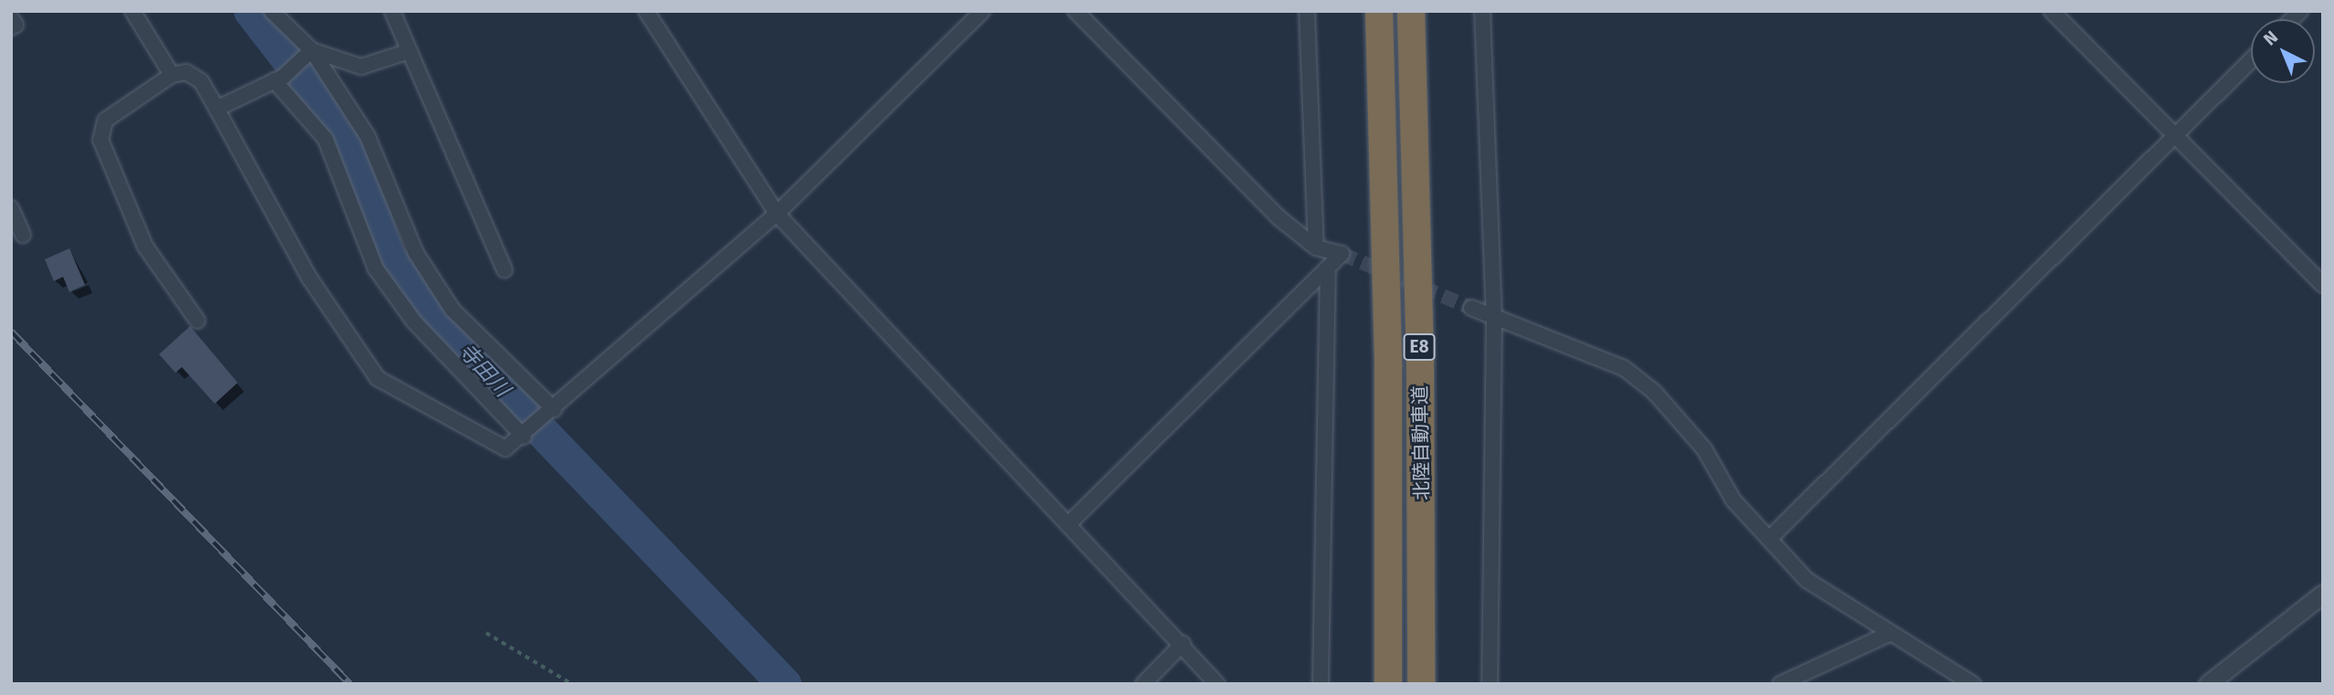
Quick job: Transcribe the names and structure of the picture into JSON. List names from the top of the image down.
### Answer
{
  "streets": {
    "highway": ["E8", "北陸自動車道"]
  },
  "water": ["寺田川"],
  "north": "top left"
}
